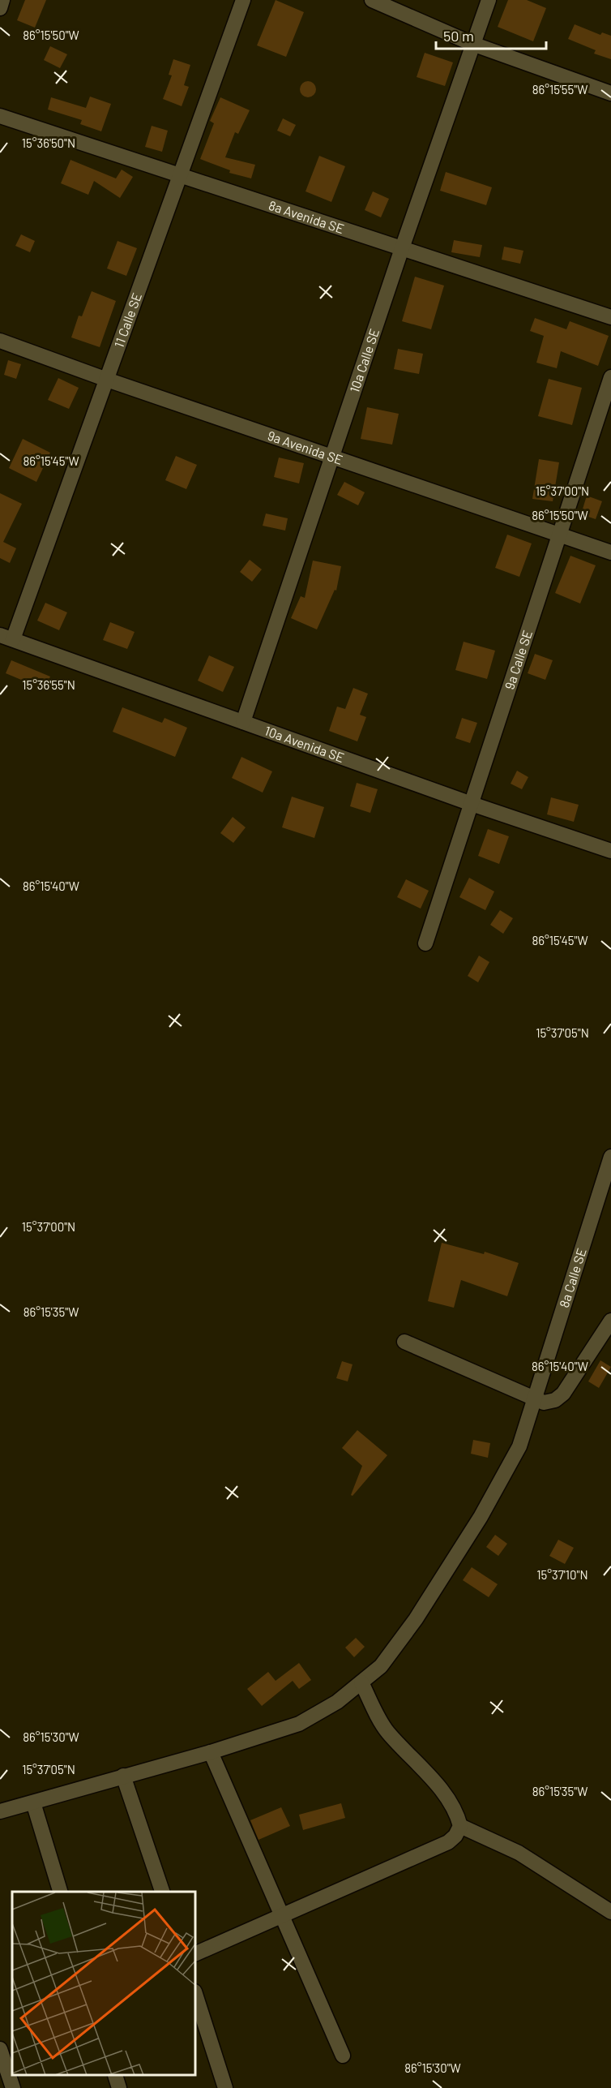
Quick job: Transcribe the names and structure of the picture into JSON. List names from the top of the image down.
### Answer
{
  "streets": {
    "street": [
      "8a Avenida SE",
      "11 Calle SE",
      "10a Calle SE",
      "9a Avenida SE",
      "9a Calle SE",
      "10a Avenida SE",
      "8a Calle SE"
    ]
  },
  "crossings": [
    ["8a Avenida SE", "11 Calle SE"],
    ["8a Avenida SE", "10a Calle SE"],
    ["11 Calle SE", "9a Avenida SE"],
    ["11 Calle SE", "10a Avenida SE"],
    ["10a Calle SE", "9a Avenida SE"],
    ["10a Calle SE", "10a Avenida SE"],
    ["9a Avenida SE", "9a Calle SE"],
    ["9a Calle SE", "10a Avenida SE"]
  ],
  "scale_bar": "50 m",
  "coordinates": [
    "86°15'50\"W",
    "86°15'55\"W",
    "15°36'50\"N",
    "86°15'45\"W",
    "15°37'00\"N",
    "15°36'55\"N",
    "86°15'40\"W",
    "15°37'05\"N",
    "86°15'35\"W",
    "15°37'10\"N",
    "86°15'30\"W"
  ]
}
